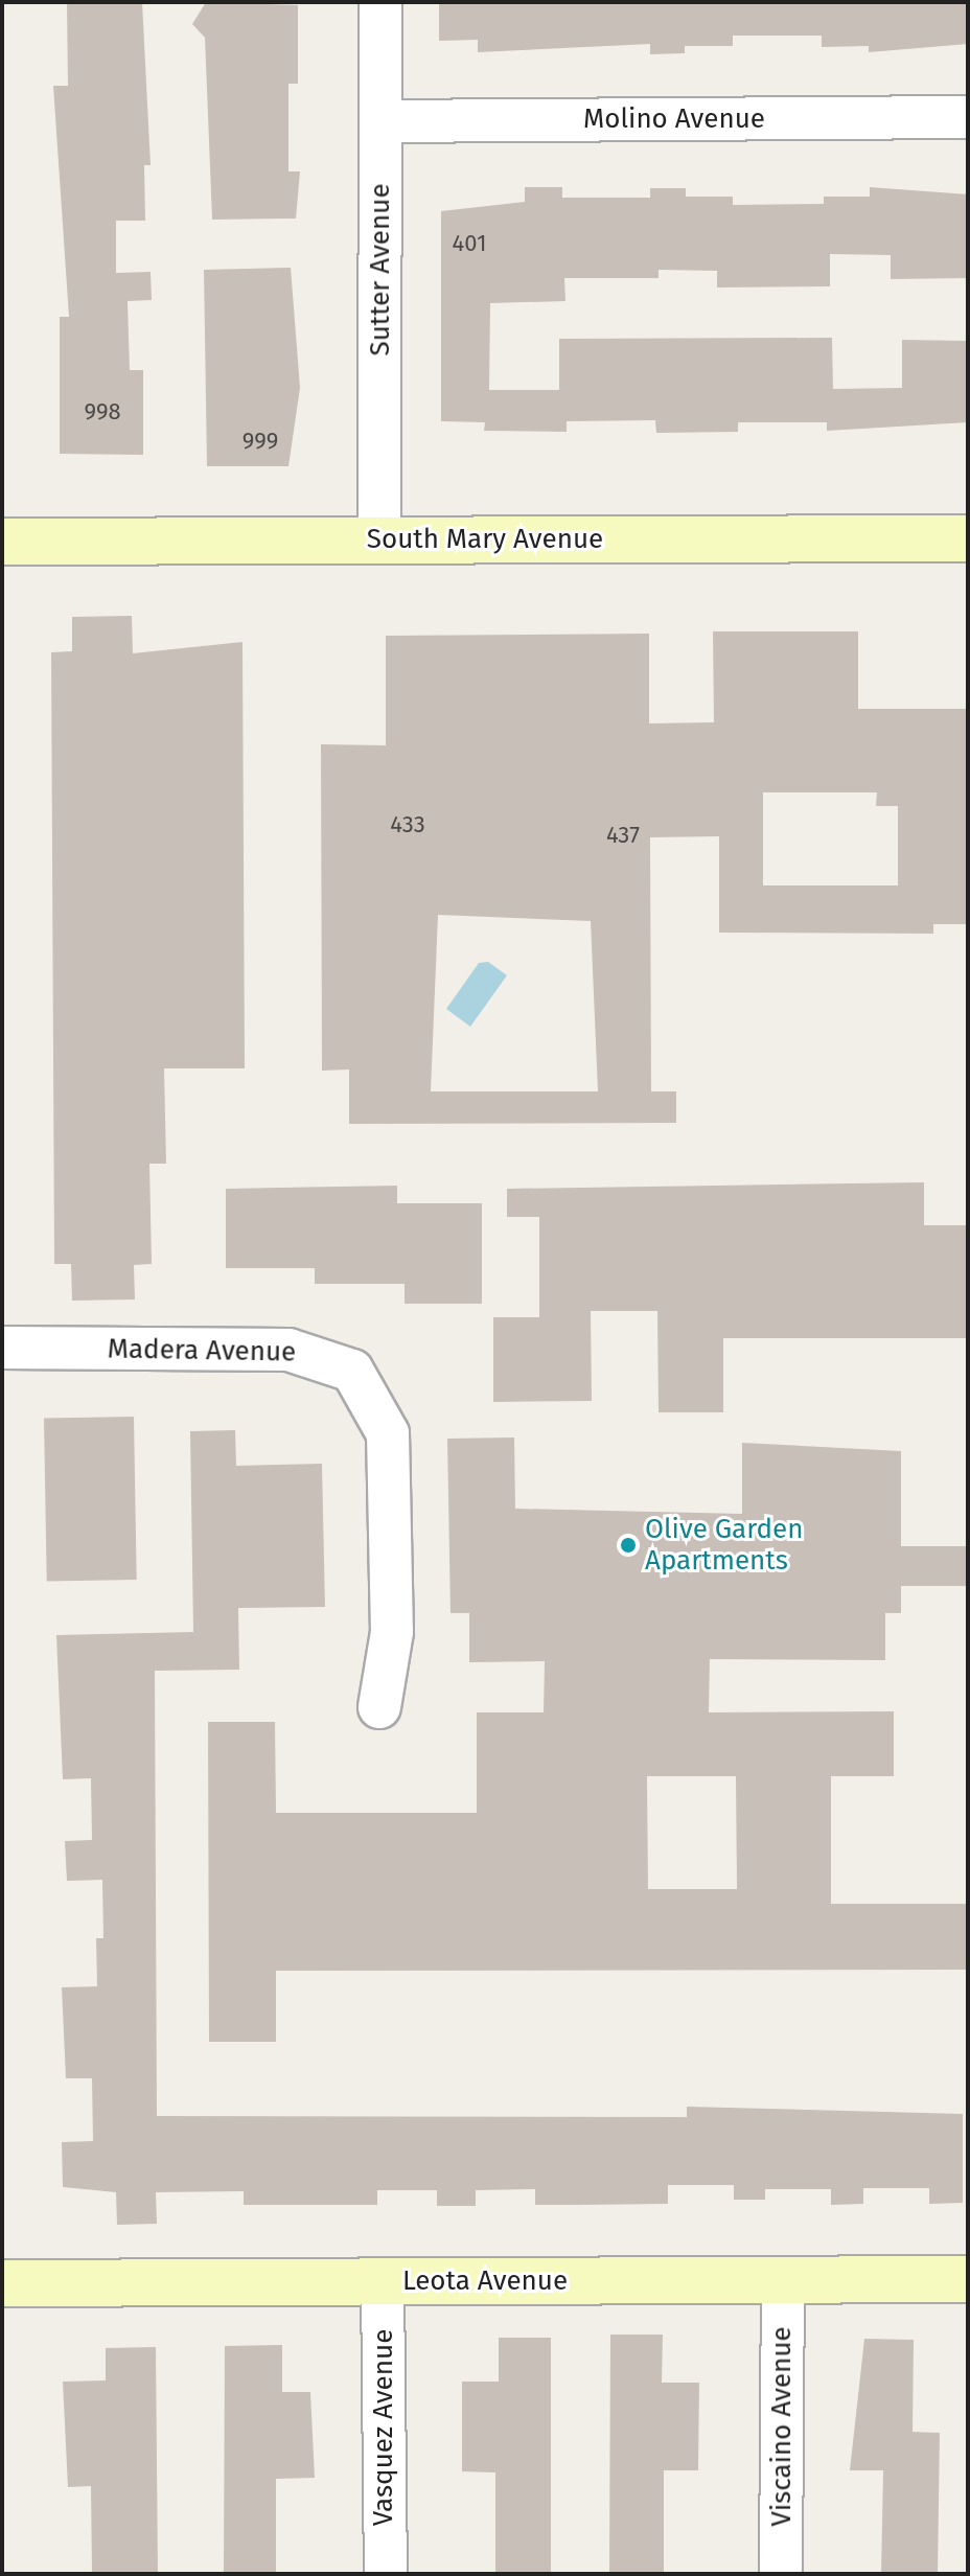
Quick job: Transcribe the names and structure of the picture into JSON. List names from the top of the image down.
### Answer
{
  "streets": {
    "street": [
      "Molino Avenue",
      "Sutter Avenue",
      "South Mary Avenue",
      "Madera Avenue",
      "Leota Avenue",
      "Viscaino Avenue",
      "Vasquez Avenue"
    ]
  },
  "crossings": [
    ["Molino Avenue", "Sutter Avenue"],
    ["Sutter Avenue", "South Mary Avenue"],
    ["Leota Avenue", "Viscaino Avenue"],
    ["Leota Avenue", "Vasquez Avenue"]
  ],
  "places": ["Olive Garden Apartments"],
  "house_numbers": [
    "401",
    "998",
    "999",
    "433",
    "437"
  ]
}
